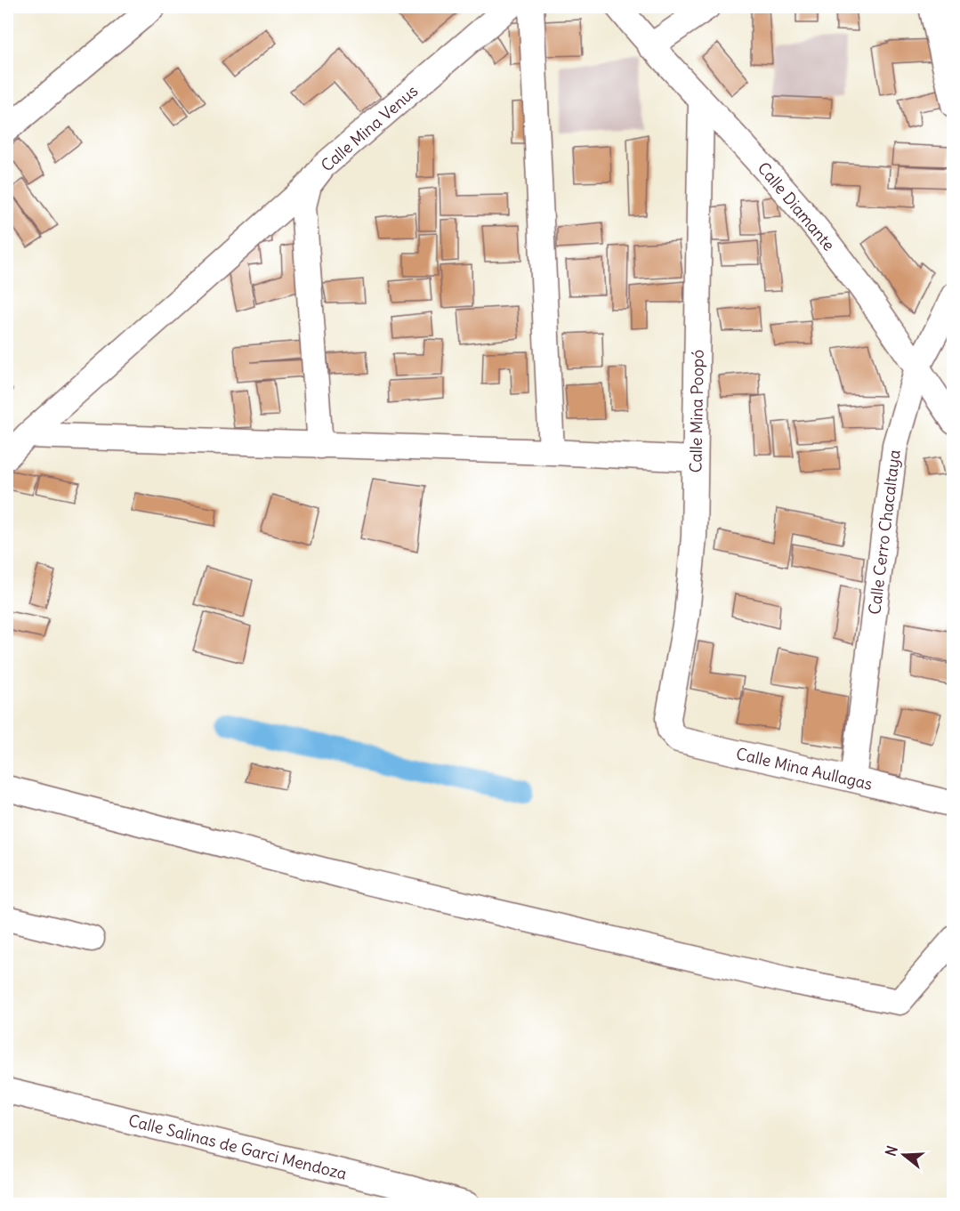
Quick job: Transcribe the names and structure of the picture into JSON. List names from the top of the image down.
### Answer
{
  "streets": {
    "street": [
      "Calle Mina Venus",
      "Calle Diamante",
      "Calle Mina Poopó",
      "Calle Cerro Chacaltaya",
      "Calle Mina Aullagas",
      "Calle Salinas de Garci Mendoza"
    ]
  },
  "crossings": [
    ["Calle Diamante", "Calle Mina Poopó"],
    ["Calle Diamante", "Calle Cerro Chacaltaya"],
    ["Calle Mina Poopó", "Calle Mina Aullagas"],
    ["Calle Cerro Chacaltaya", "Calle Mina Aullagas"]
  ],
  "north": "left"
}
